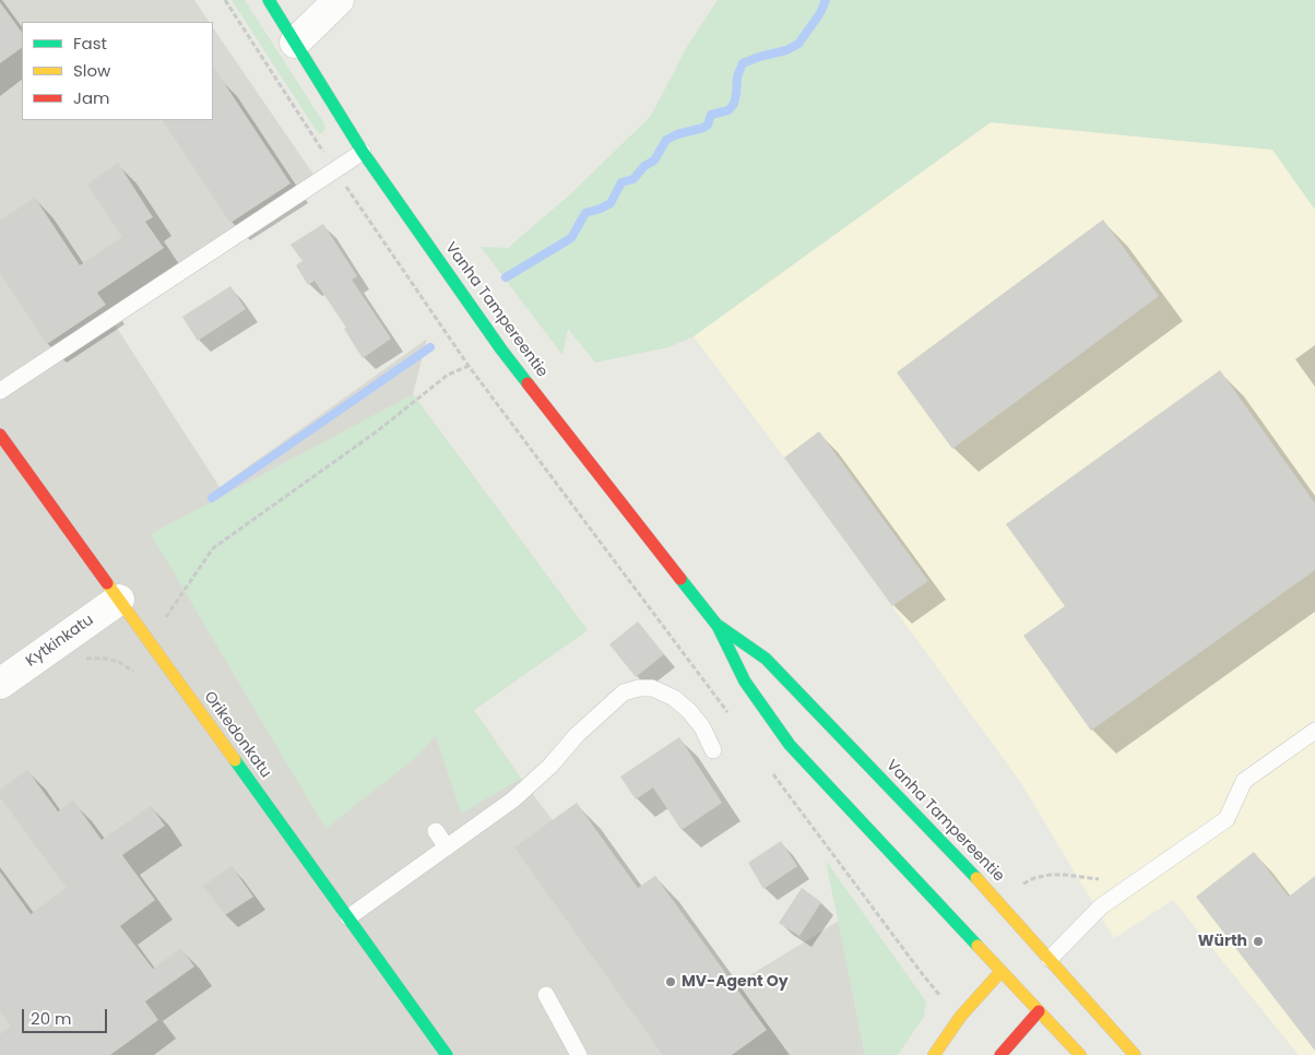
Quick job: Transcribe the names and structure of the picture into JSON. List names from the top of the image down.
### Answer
{
  "streets": {
    "main road": ["Vanha Tampereentie", "Orikedonkatu"],
    "street": ["Kytkinkatu"]
  },
  "crossings": [
    ["Kytkinkatu", "Orikedonkatu"]
  ],
  "places": ["Würth", "MV-Agent Oy"],
  "legend": ["Fast", "Slow", "Jam"],
  "scale_bar": "20 m"
}
